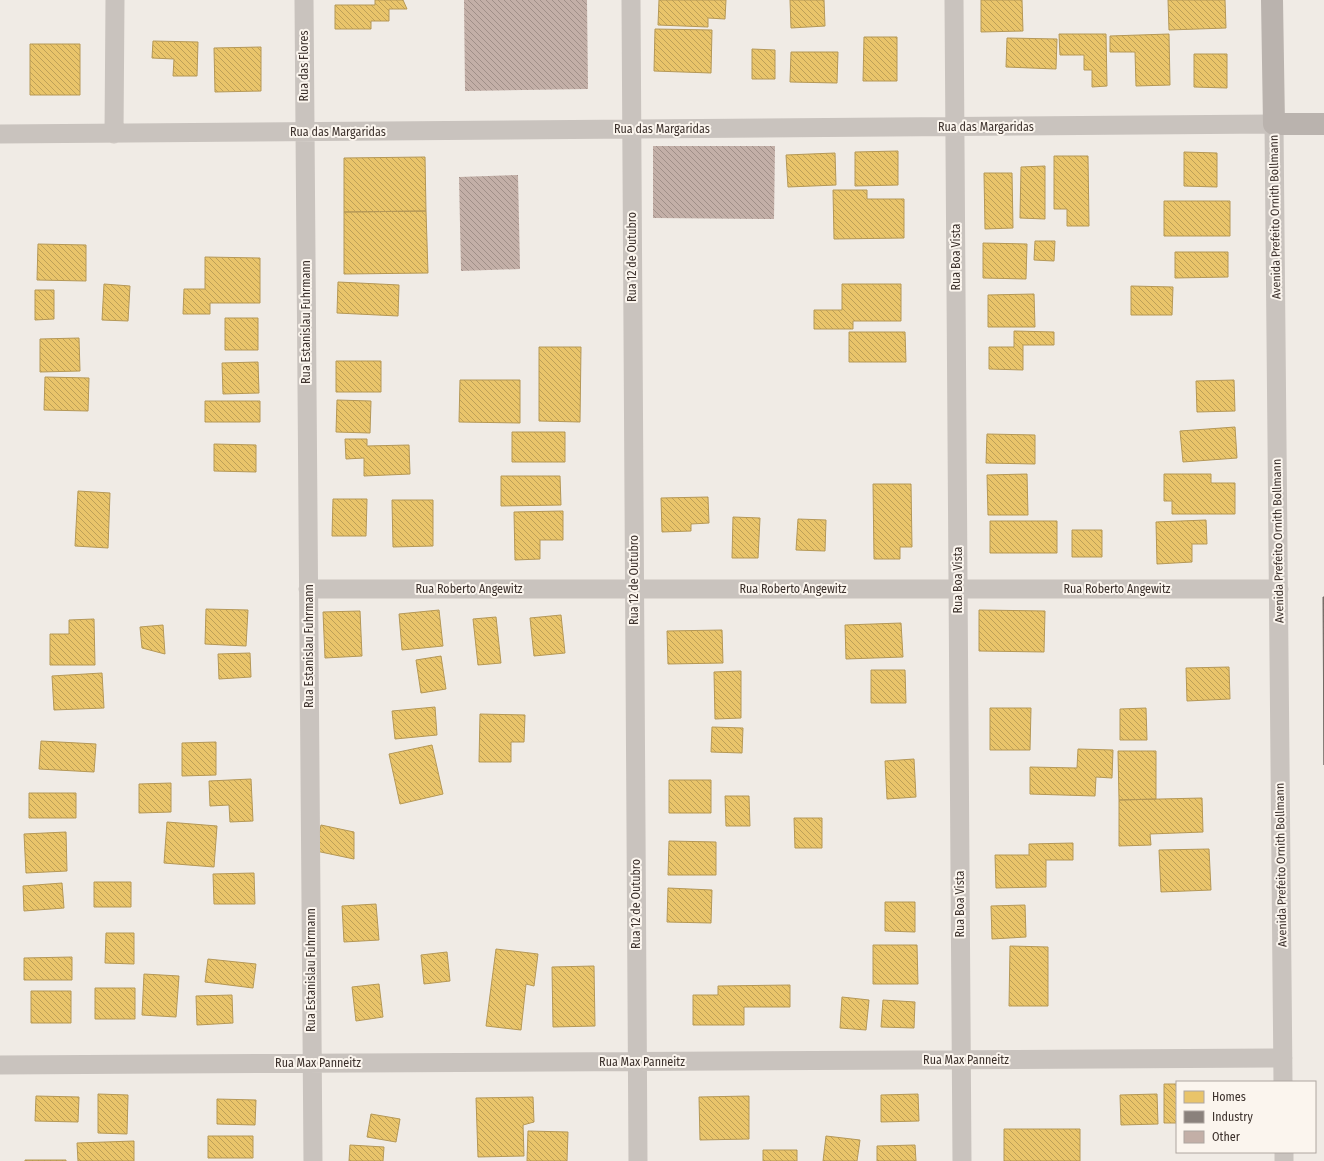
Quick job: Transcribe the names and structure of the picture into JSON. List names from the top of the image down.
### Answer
{
  "streets": {
    "street": [
      "Rua das Flores",
      "Rua das Margaridas",
      "Avenida Prefeito Ornith Bollmann",
      "Rua 12 de Outubro",
      "Rua Boa Vista",
      "Rua Estanislau Fuhrmann",
      "Rua Roberto Angewitz",
      "Rua Max Panneitz"
    ]
  },
  "crossings": [
    ["Rua das Flores", "Rua das Margaridas"],
    ["Rua das Flores", "Rua Estanislau Fuhrmann"],
    ["Rua das Margaridas", "Avenida Prefeito Ornith Bollmann"],
    ["Rua das Margaridas", "Rua 12 de Outubro"],
    ["Rua das Margaridas", "Rua Boa Vista"],
    ["Rua das Margaridas", "Rua Estanislau Fuhrmann"],
    ["Avenida Prefeito Ornith Bollmann", "Rua Roberto Angewitz"],
    ["Avenida Prefeito Ornith Bollmann", "Rua Max Panneitz"],
    ["Rua 12 de Outubro", "Rua Roberto Angewitz"],
    ["Rua 12 de Outubro", "Rua Max Panneitz"],
    ["Rua Boa Vista", "Rua Roberto Angewitz"],
    ["Rua Boa Vista", "Rua Max Panneitz"],
    ["Rua Estanislau Fuhrmann", "Rua Roberto Angewitz"],
    ["Rua Estanislau Fuhrmann", "Rua Max Panneitz"]
  ],
  "legend": ["Homes", "Industry", "Other"]
}
